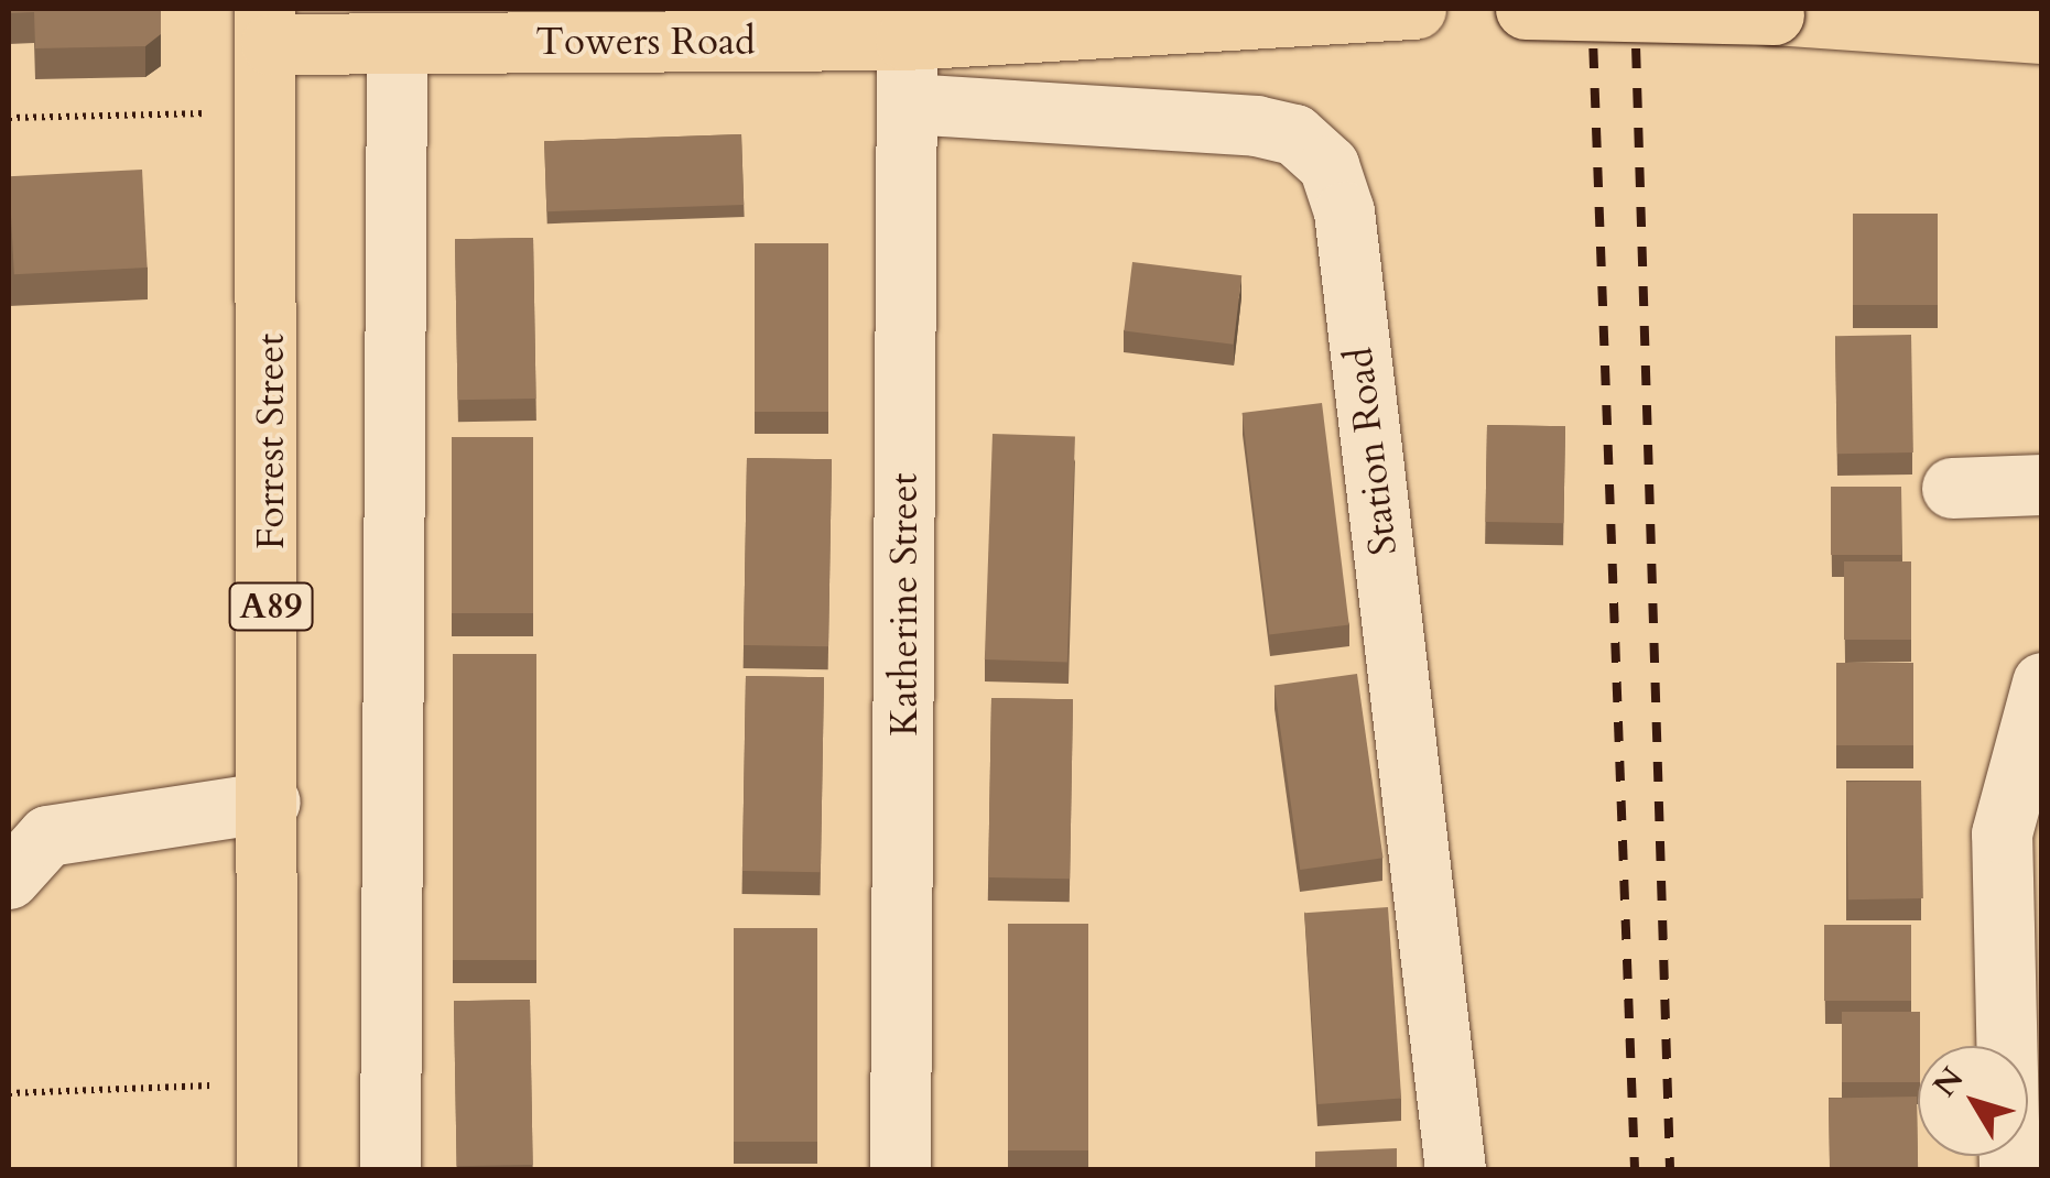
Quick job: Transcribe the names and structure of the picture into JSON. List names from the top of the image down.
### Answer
{
  "streets": {
    "main road": ["Towers Road", "Forrest Street", "A89"],
    "street": ["Station Road", "Katherine Street"]
  },
  "crossings": [
    ["Towers Road", "Forrest Street"],
    ["Towers Road", "Katherine Street"],
    ["Station Road", "Katherine Street"]
  ],
  "north": "top left"
}
